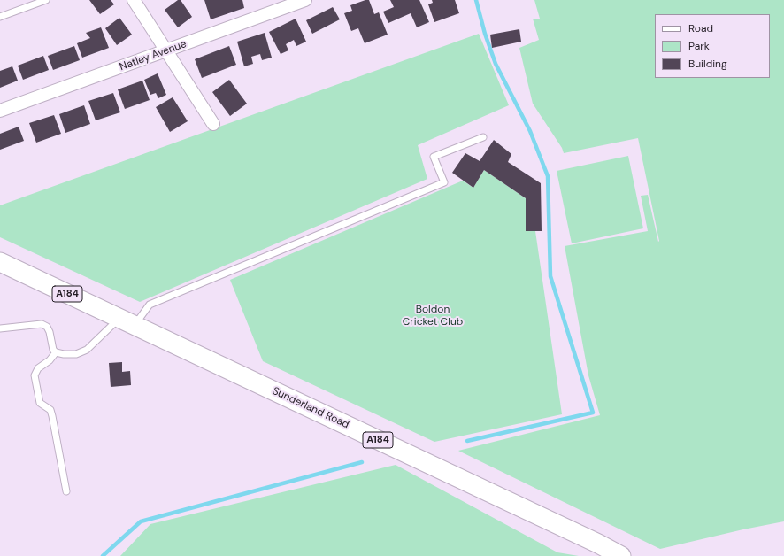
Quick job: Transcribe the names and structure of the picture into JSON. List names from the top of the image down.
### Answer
{
  "streets": {
    "main road": ["A184", "Sunderland Road"],
    "street": ["Natley Avenue"]
  },
  "parks": ["Boldon Cricket Club"],
  "legend": ["Road", "Park", "Building"]
}
